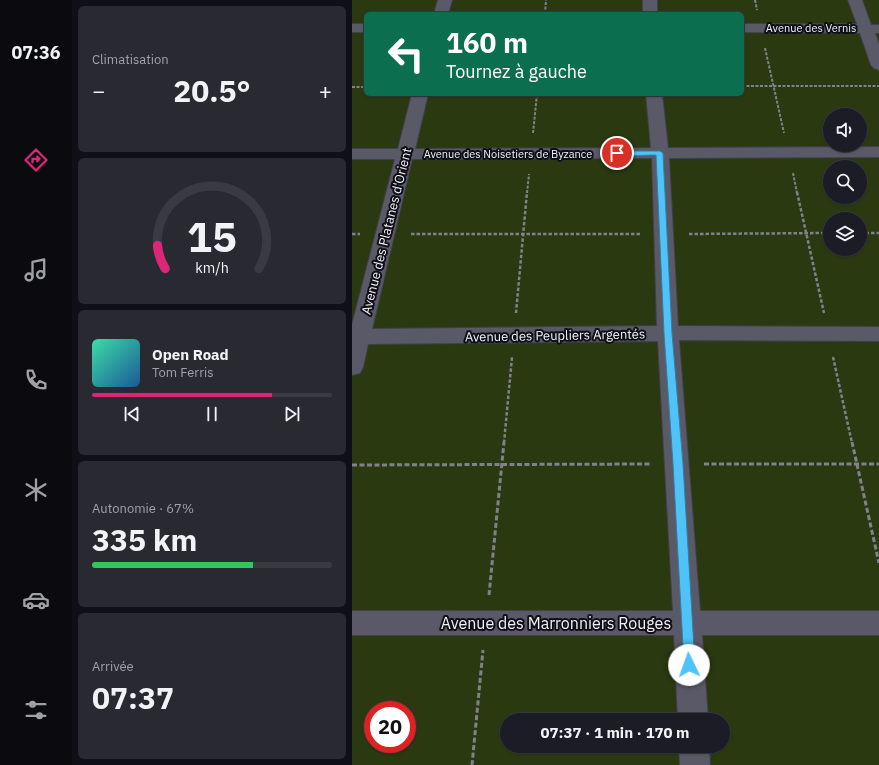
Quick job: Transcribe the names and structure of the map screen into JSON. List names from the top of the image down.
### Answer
{
  "streets": {
    "lane": [
      "Avenue des Vernis",
      "Avenue des Noisetiers de Byzance",
      "Avenue des Platanes d'Orient",
      "Avenue des Peupliers Argentés",
      "Avenue des Marronniers Rouges"
    ]
  },
  "crossings": [
    ["Avenue des Noisetiers de Byzance", "Avenue des Platanes d'Orient"],
    ["Avenue des Platanes d'Orient", "Avenue des Peupliers Argentés"]
  ],
  "page": {
    "tabs": "07:36",
    "tile": [
      "Climatisation",
      ["Autonomie · 67%", "335 km"],
      ["Arrivée", "07:37"]
    ],
    "turn": ["160 m", "Tournez à gauche"],
    "heat": ["−", "20.5°", "+"],
    "song": ["Open Road", "Tom Ferris"],
    "limit": "20",
    "trip": "07:37 · 1 min · 170 m",
    "gauge": ["15", "km/h"]
  }
}
